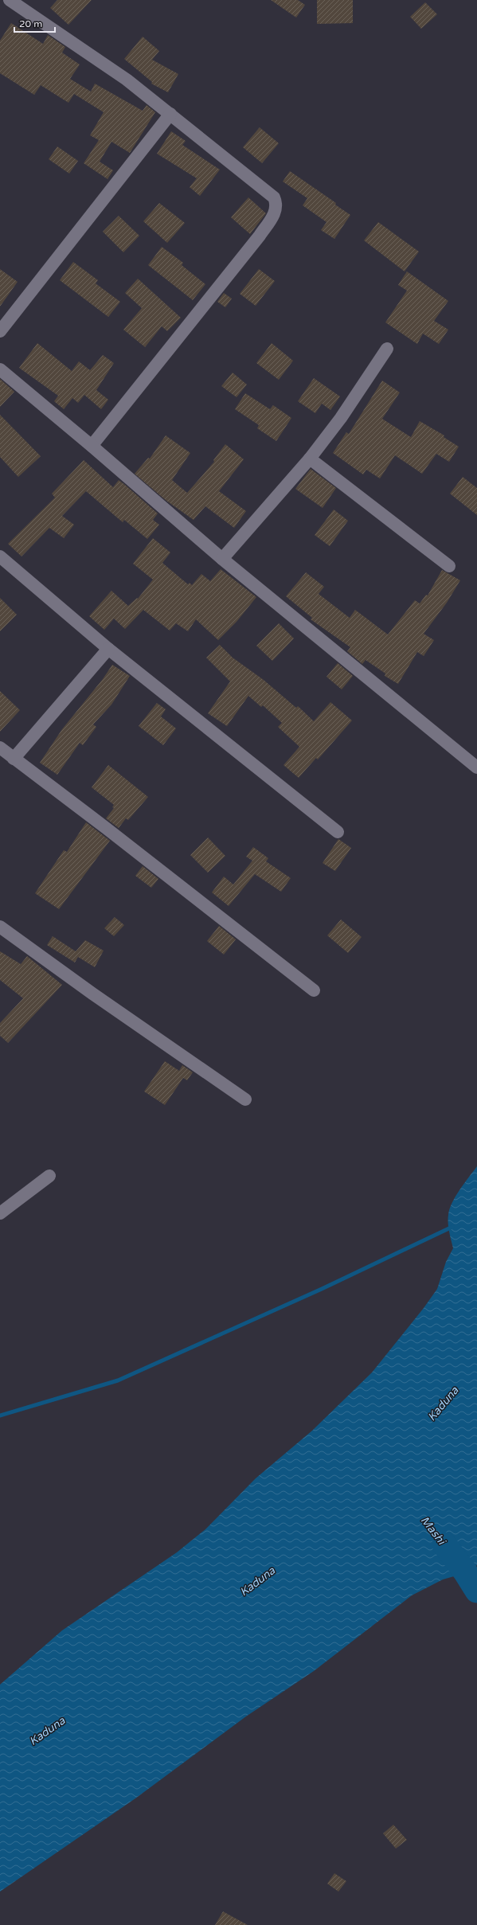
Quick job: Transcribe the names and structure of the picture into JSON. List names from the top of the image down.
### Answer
{
  "water": ["Kaduna", "Mashi"],
  "scale_bar": "20 m"
}
